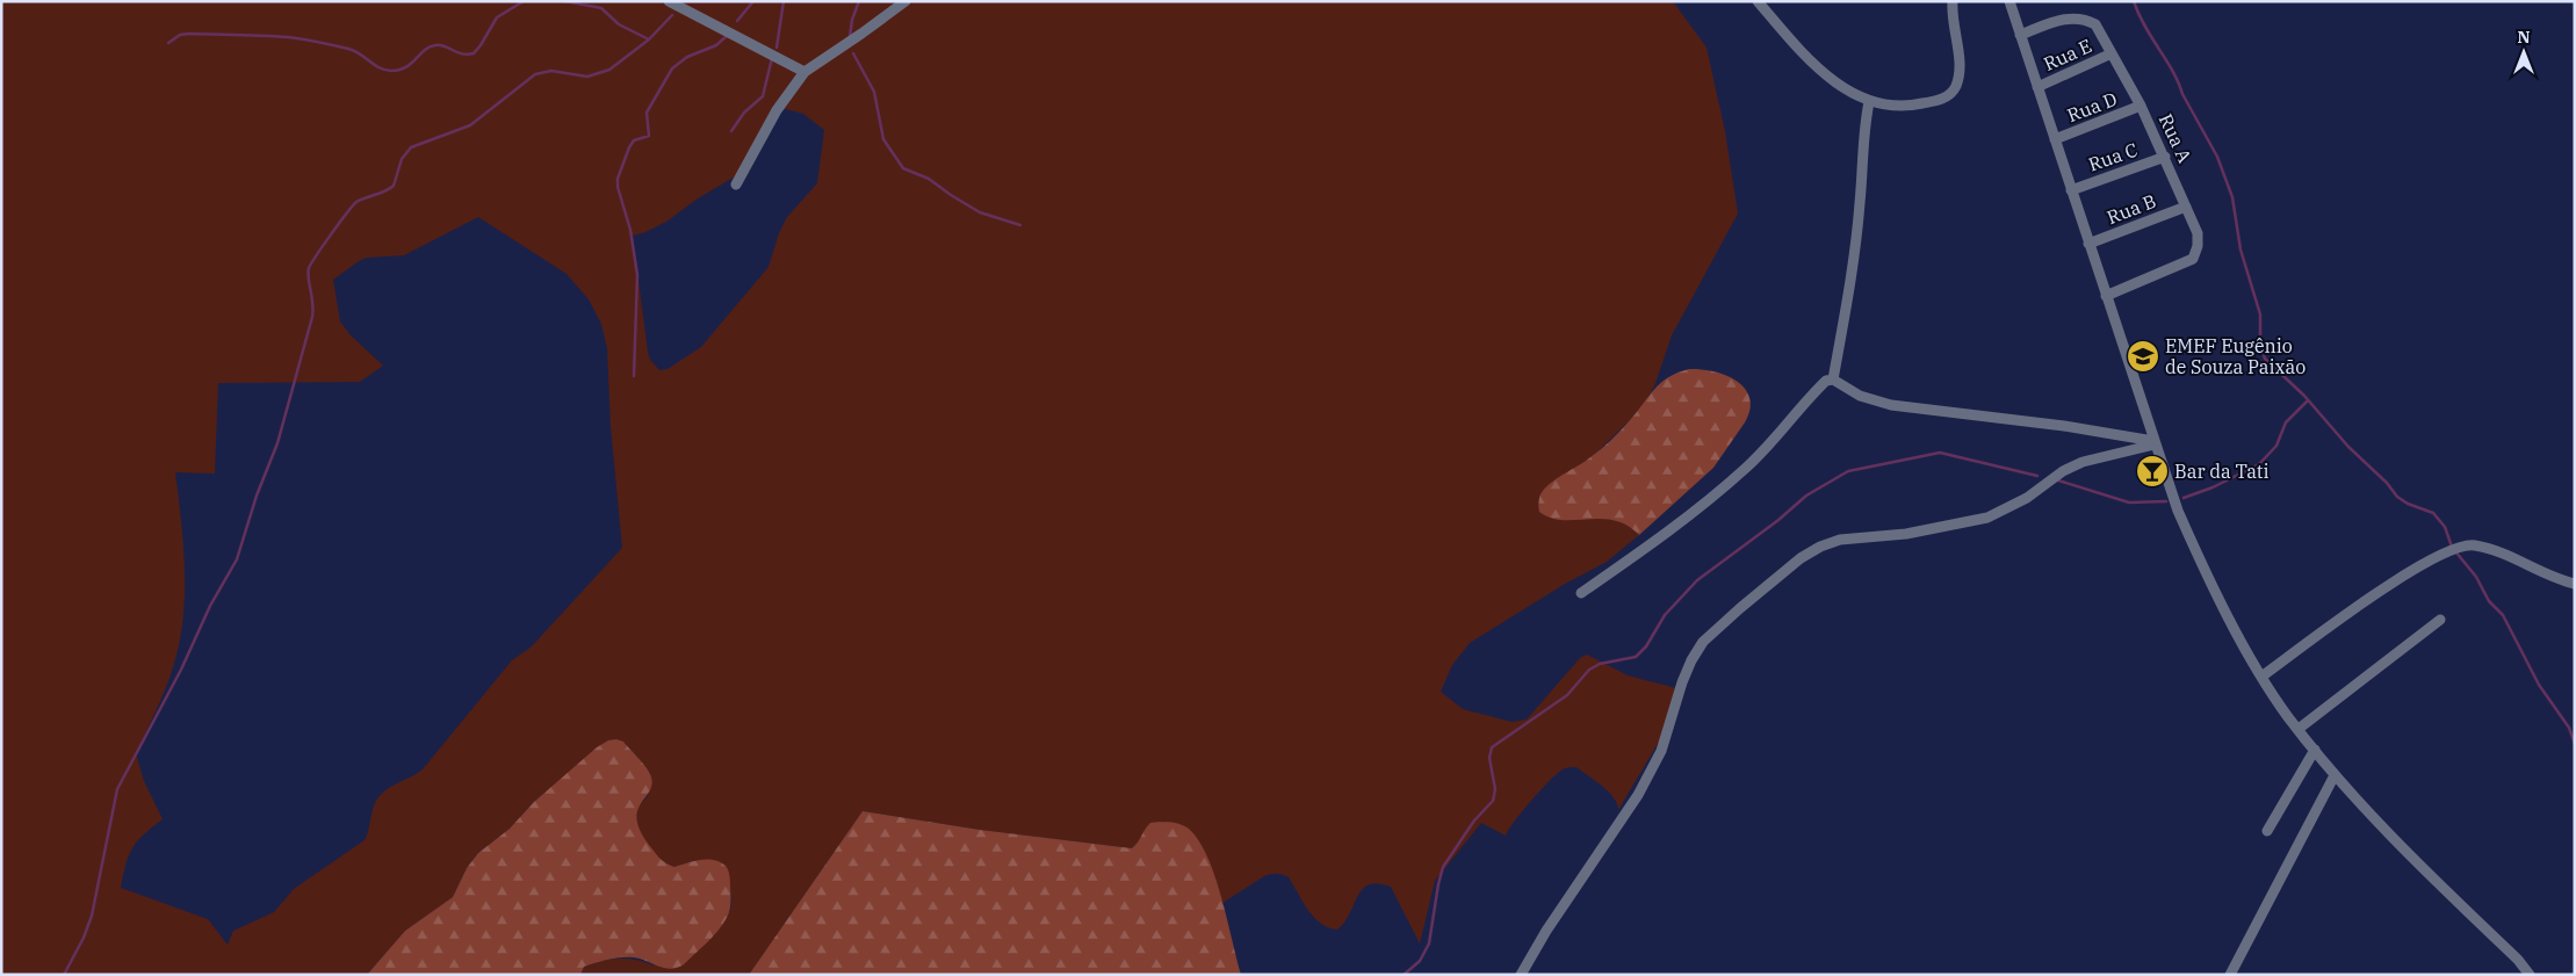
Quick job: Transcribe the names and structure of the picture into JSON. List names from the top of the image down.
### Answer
{
  "streets": {
    "street": [
      "Rua E",
      "Rua D",
      "Rua A",
      "Rua C",
      "Rua B"
    ]
  },
  "crossings": [
    ["Rua E", "Rua A"],
    ["Rua D", "Rua A"],
    ["Rua A", "Rua C"],
    ["Rua A", "Rua B"]
  ],
  "places": {
    "school or university": ["EMEF Eugênio de Souza Paixão"],
    "bar": ["Bar da Tati"]
  },
  "north": "top"
}
